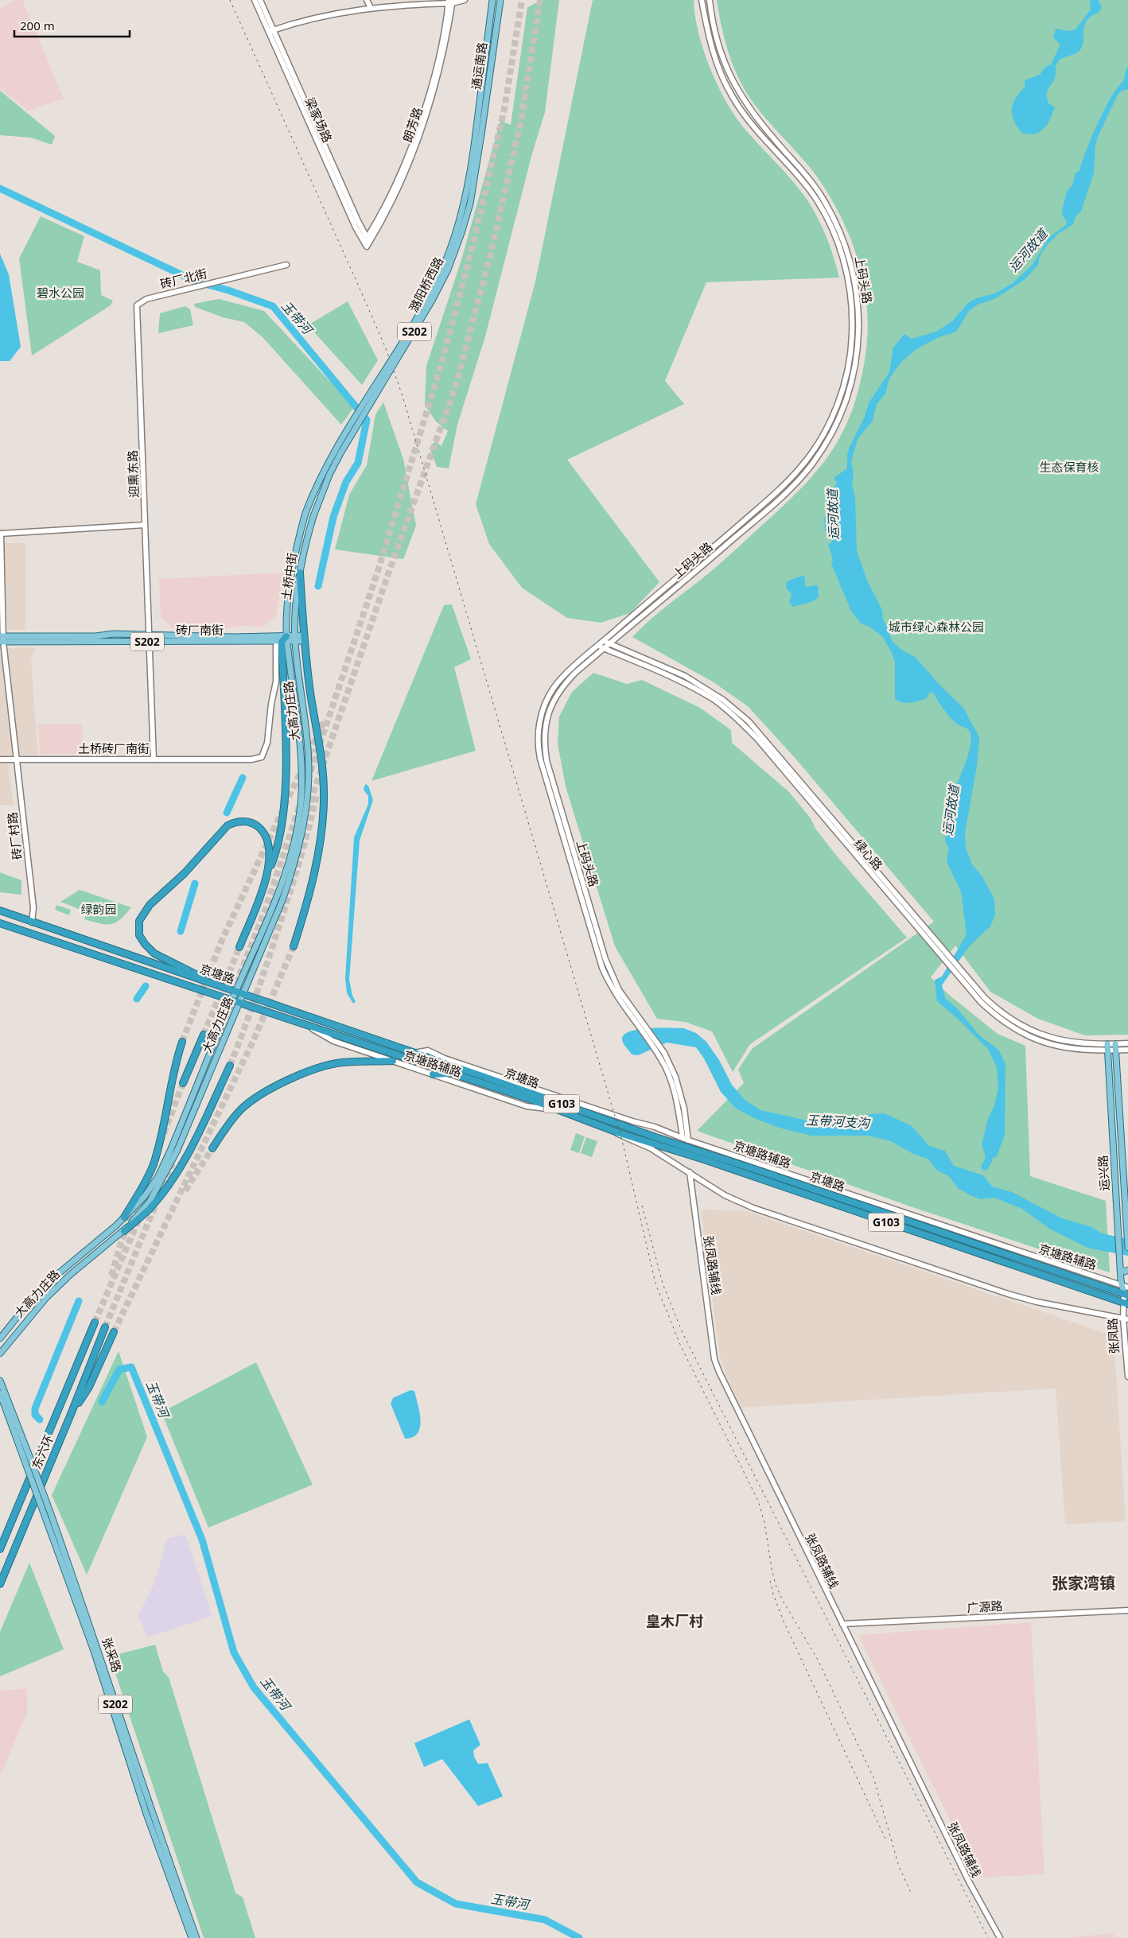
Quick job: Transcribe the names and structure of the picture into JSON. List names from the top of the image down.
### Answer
{
  "streets": {
    "highway": ["京塘路", "G103", "东六环"],
    "main road": [
      "通运南路",
      "潞阳桥西路",
      "S202",
      "土桥中街",
      "砖厂南街",
      "大高力庄路",
      "运兴路",
      "张采路"
    ],
    "street": [
      "梁家场路",
      "朗芳路",
      "砖厂北街",
      "上码头路",
      "迎熏东路",
      "土桥砖厂南街",
      "砖厂村路",
      "绿心路",
      "京塘路辅路",
      "张凤路辅线",
      "张凤路",
      "广源路"
    ]
  },
  "crossings": [
    ["通运南路", "潞阳桥西路"],
    ["梁家场路", "朗芳路"],
    ["砖厂北街", "迎熏东路"],
    ["上码头路", "绿心路"],
    ["上码头路", "京塘路辅路"],
    ["潞阳桥西路", "土桥中街"],
    ["潞阳桥西路", "砖厂南街"],
    ["潞阳桥西路", "大高力庄路"],
    ["潞阳桥西路", "土桥砖厂南街"],
    ["迎熏东路", "砖厂南街"],
    ["迎熏东路", "土桥砖厂南街"],
    ["土桥中街", "砖厂南街"],
    ["土桥中街", "大高力庄路"],
    ["砖厂南街", "大高力庄路"],
    ["砖厂南街", "土桥砖厂南街"],
    ["砖厂南街", "砖厂村路"],
    ["大高力庄路", "土桥砖厂南街"],
    ["大高力庄路", "京塘路"],
    ["土桥砖厂南街", "砖厂村路"],
    ["砖厂村路", "京塘路"],
    ["绿心路", "运兴路"],
    ["京塘路", "京塘路辅路"],
    ["京塘路", "运兴路"],
    ["京塘路", "张凤路"],
    ["京塘路辅路", "运兴路"],
    ["运兴路", "张凤路"],
    ["张凤路辅线", "广源路"]
  ],
  "districts": ["张家湾镇", "皇木厂村"],
  "water": ["运河故道", "玉带河", "玉带河支沟"],
  "parks": [
    "碧水公园",
    "生态保育核",
    "城市绿心森林公园",
    "绿韵园"
  ],
  "scale_bar": "200 m"
}
